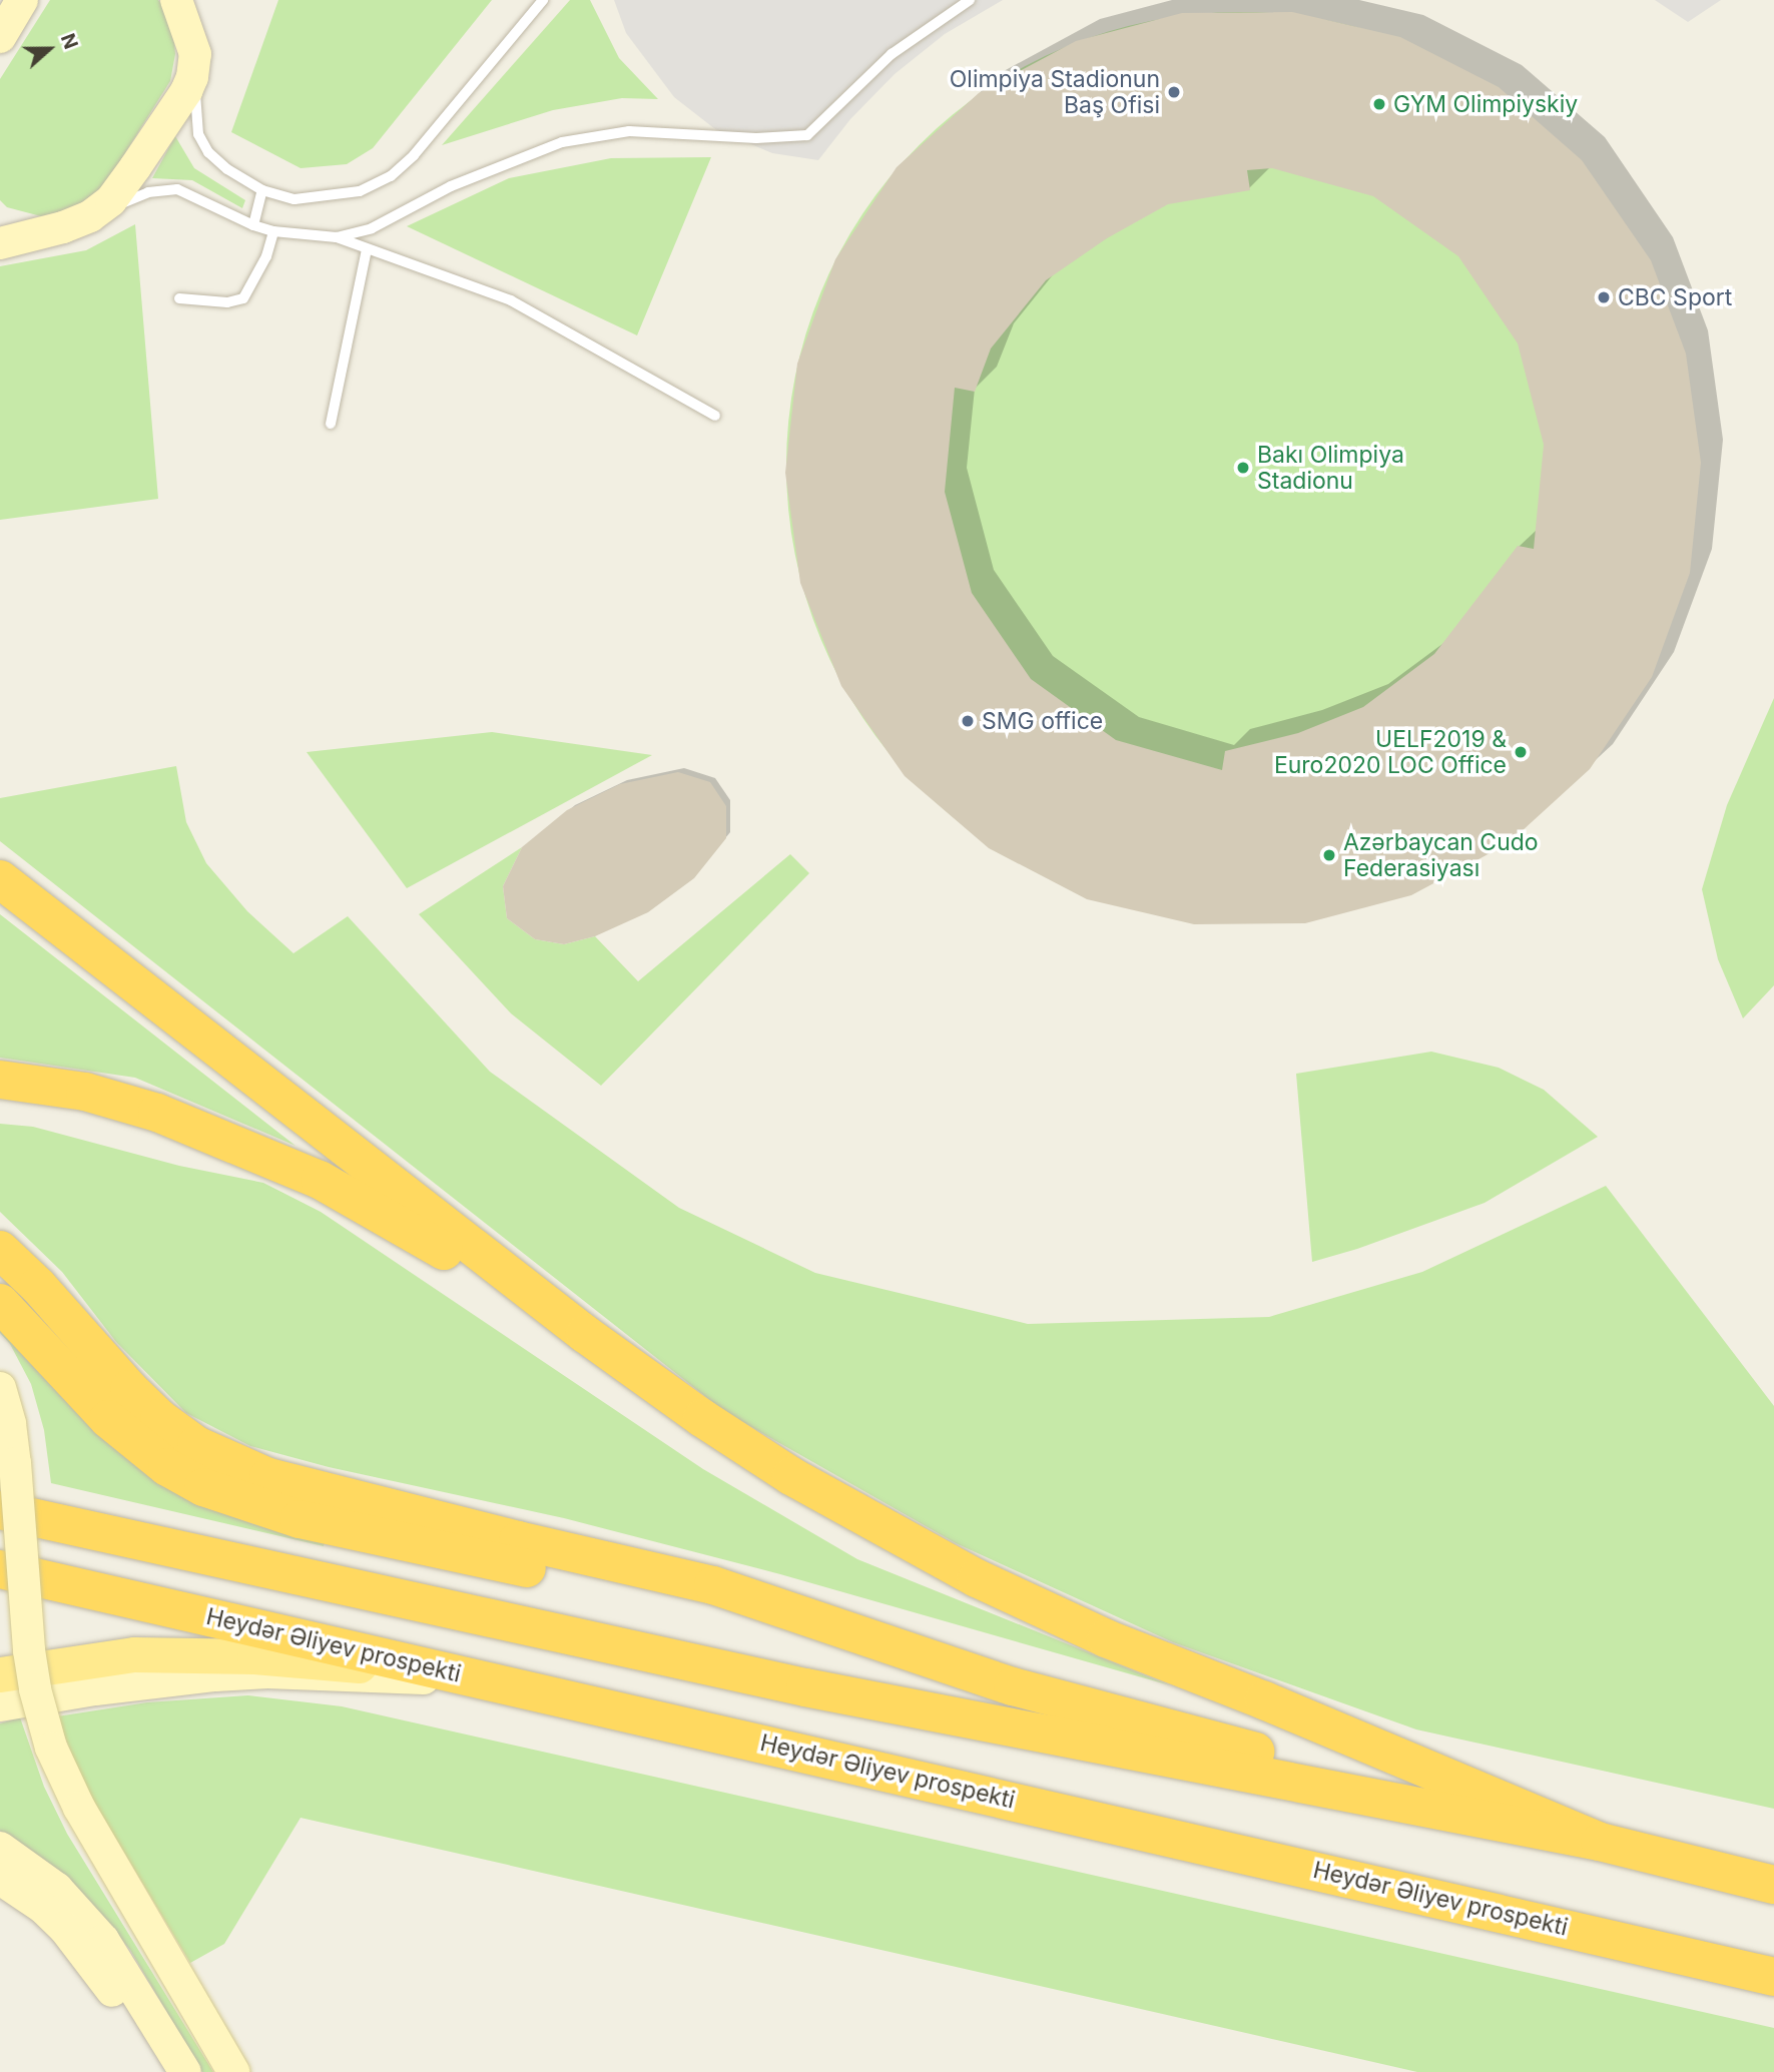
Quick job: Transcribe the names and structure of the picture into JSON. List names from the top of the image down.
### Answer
{
  "streets": {
    "highway": ["Heydər Əliyev prospekti"]
  },
  "places": [
    "Olimpiya Stadionun Baş Ofisi",
    "GYM Olimpiyskiy",
    "CBC Sport",
    "Bakı Olimpiya Stadionu",
    "SMG office",
    "UELF2019 & Euro2020 LOC Office",
    "Azərbaycan Cudo Federasiyası"
  ],
  "north": "right"
}
